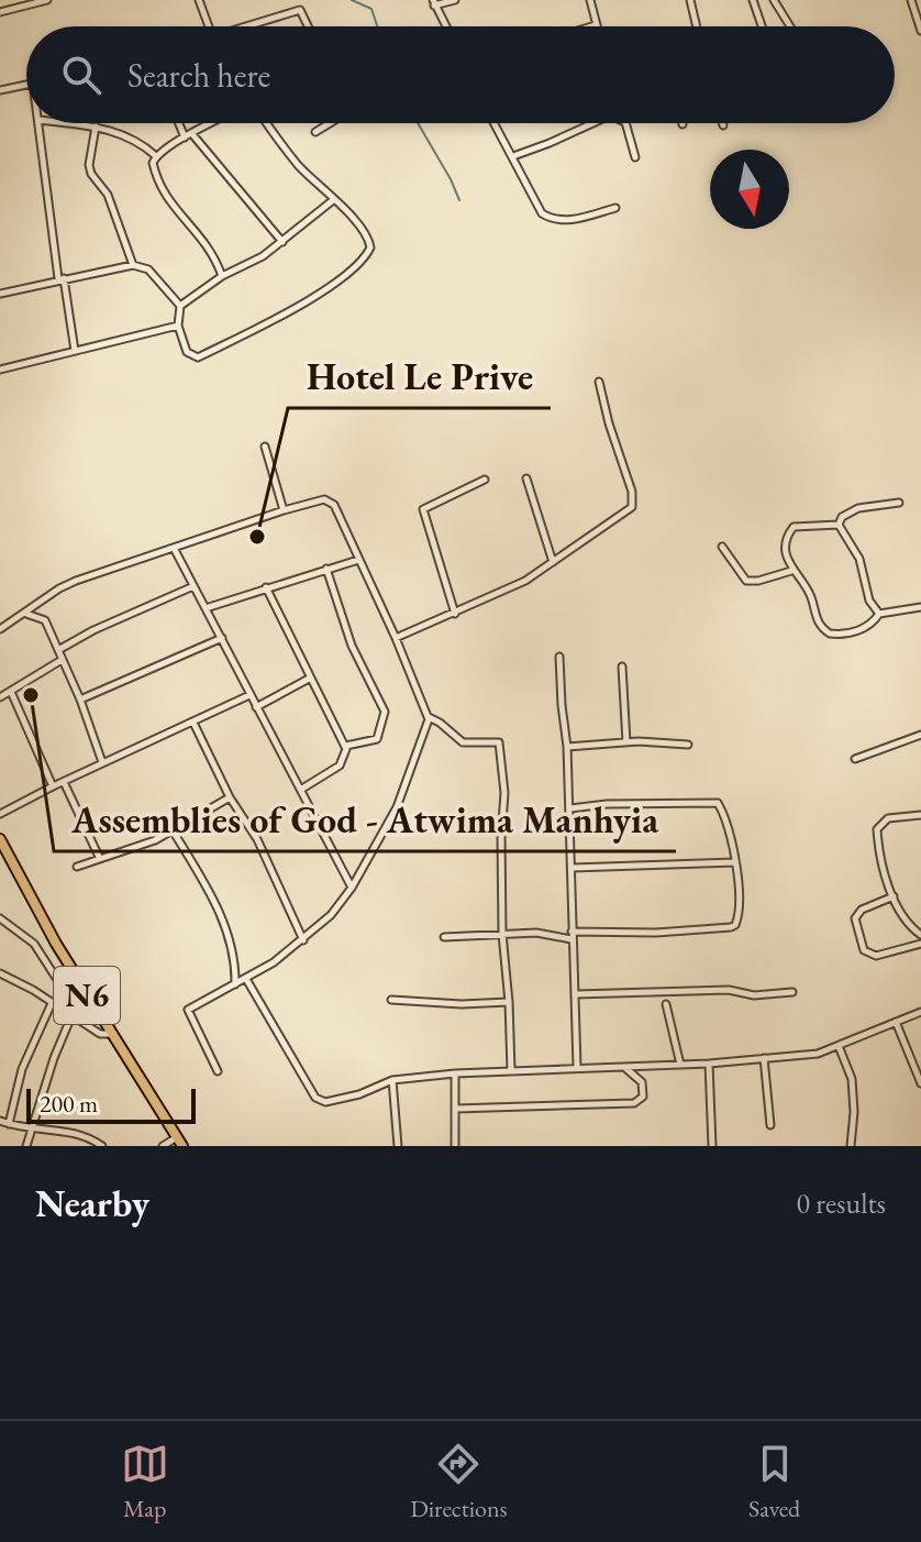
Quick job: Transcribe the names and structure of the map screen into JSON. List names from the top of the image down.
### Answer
{
  "streets": {
    "main road": ["N6"]
  },
  "places": ["Hotel Le Prive", "Assemblies of God - Atwima Manhyia"],
  "scale_bar": "200 m",
  "north": "bottom",
  "page": {
    "search": "Search here",
    "scale": "200 m",
    "heading": ["Nearby", "0 results"],
    "nav": ["Map", "Directions", "Saved"]
  }
}
